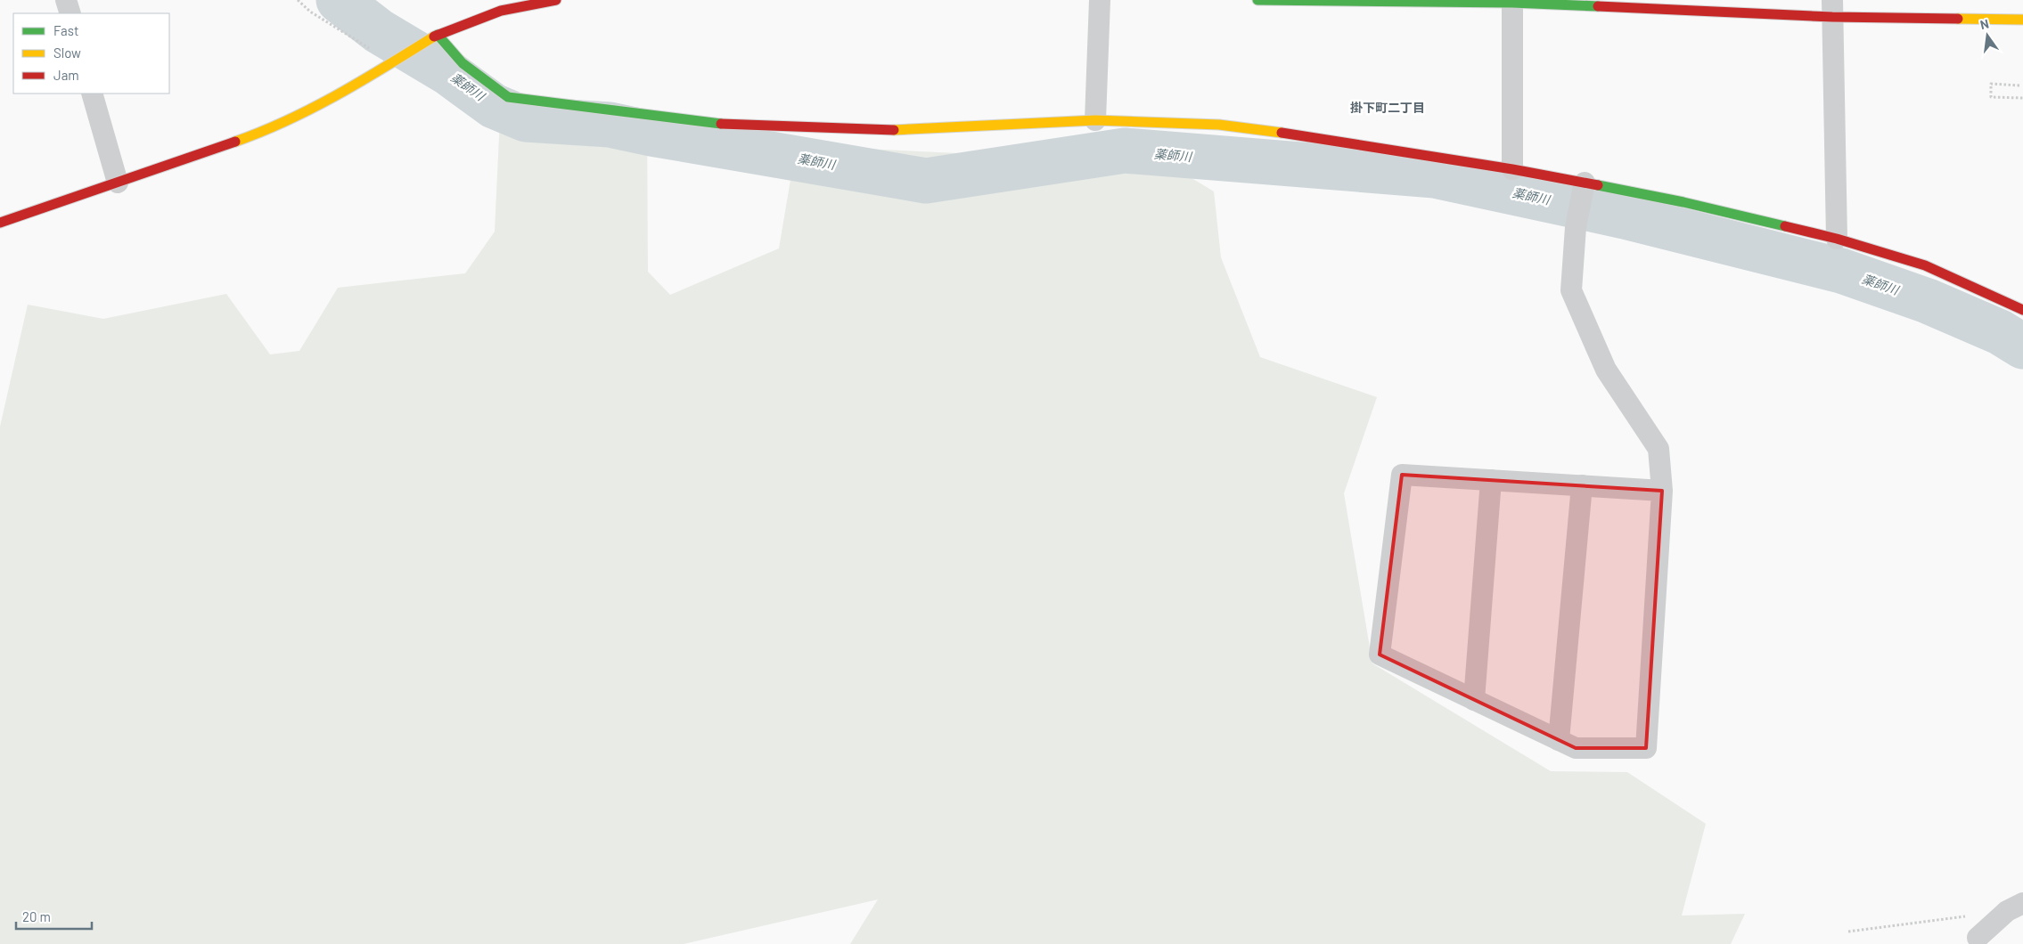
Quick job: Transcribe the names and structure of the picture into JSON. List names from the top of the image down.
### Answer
{
  "districts": ["掛下町二丁目"],
  "water": ["薬師川"],
  "legend": ["Fast", "Slow", "Jam"],
  "scale_bar": "20 m",
  "north": "top"
}
